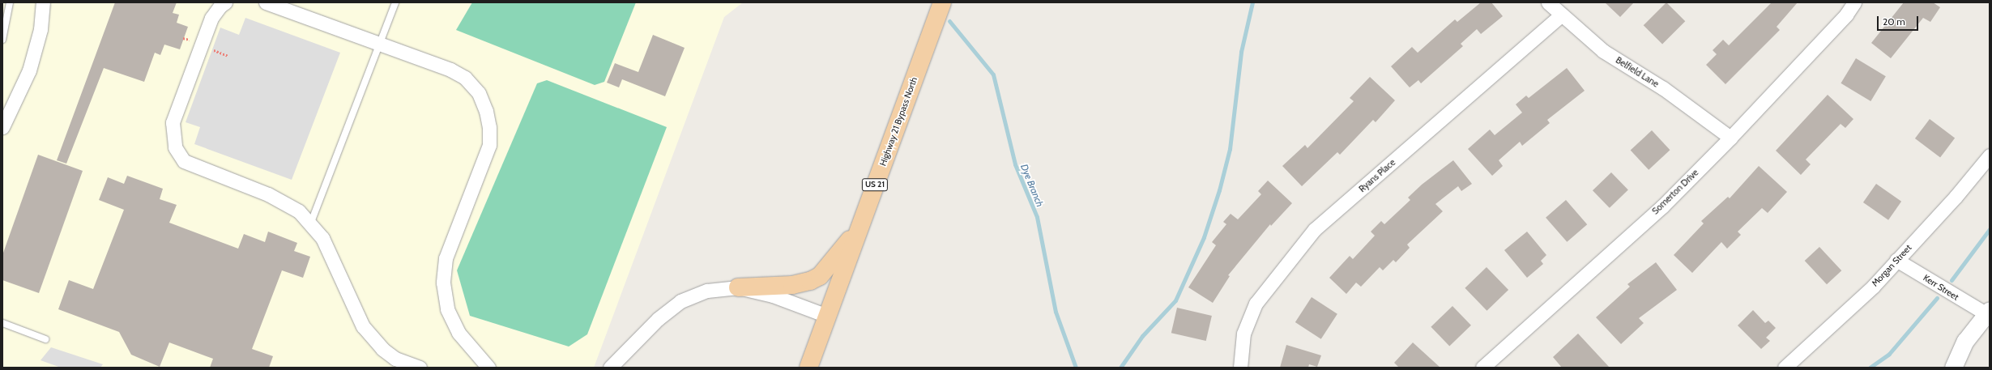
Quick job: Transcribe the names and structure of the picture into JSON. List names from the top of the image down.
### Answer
{
  "streets": {
    "main road": ["Highway 21 Bypass North", "US 21"],
    "street": [
      "Belfield Lane",
      "Ryans Place",
      "Somerton Drive",
      "Morgan Street",
      "Kerr Street"
    ]
  },
  "crossings": [
    ["Belfield Lane", "Ryans Place"],
    ["Belfield Lane", "Somerton Drive"],
    ["Morgan Street", "Kerr Street"]
  ],
  "water": ["Dye Branch"],
  "scale_bar": "20 m"
}
